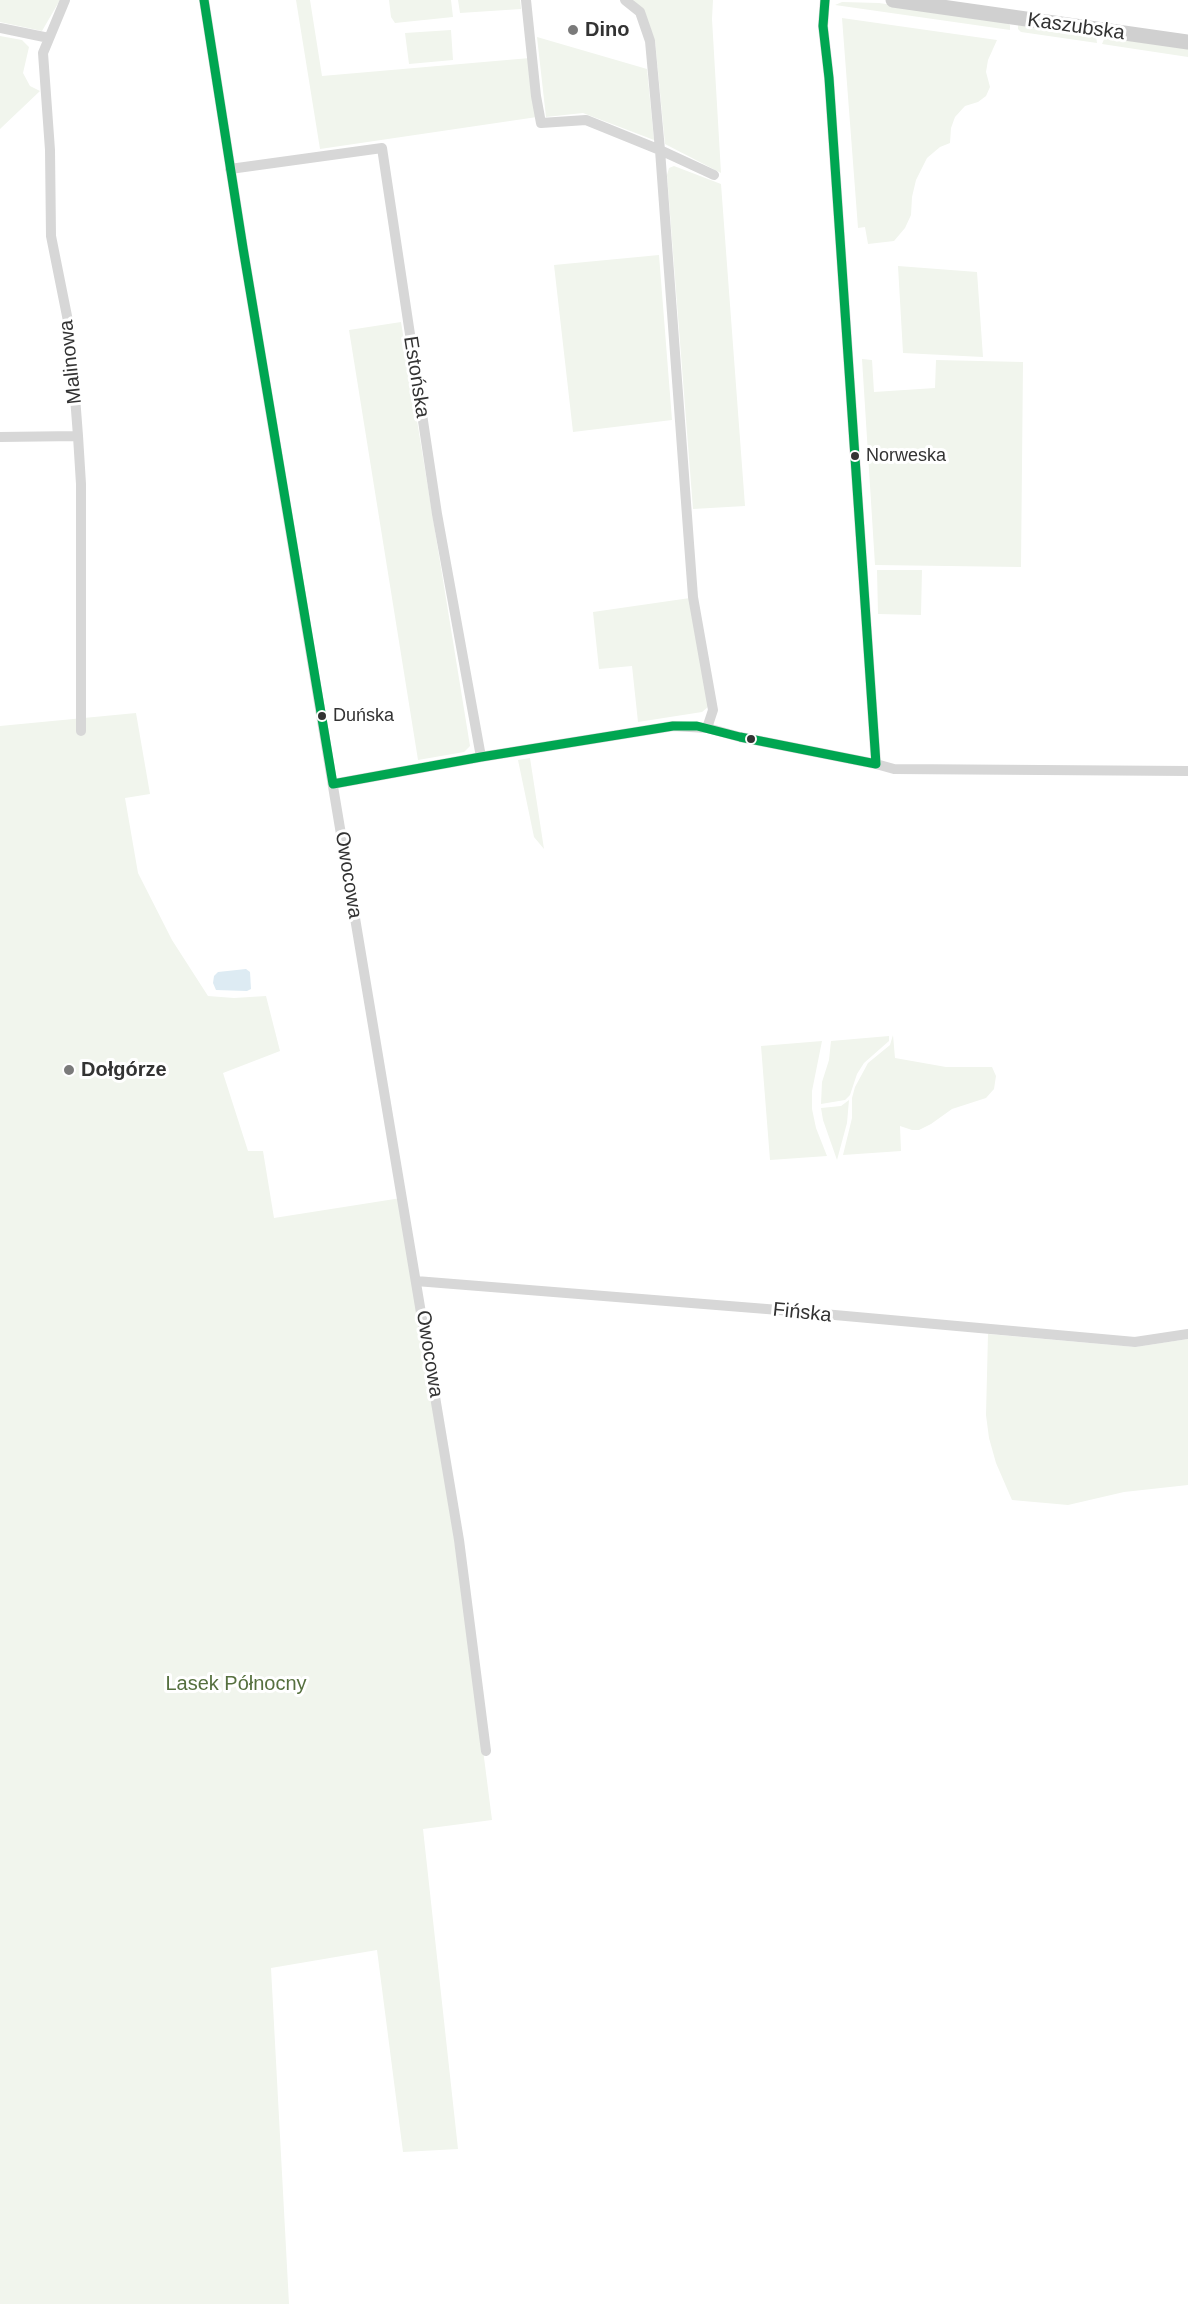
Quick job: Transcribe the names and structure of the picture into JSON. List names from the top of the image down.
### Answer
{
  "streets": {
    "main road": ["Kaszubska"],
    "street": [
      "Malinowa",
      "Estońska",
      "Owocowa",
      "Fińska"
    ]
  },
  "crossings": [
    ["Estońska", "Owocowa"],
    ["Owocowa", "Fińska"]
  ],
  "parks": ["Lasek Północny"],
  "places": [
    "Dino",
    "Norweska",
    "Duńska",
    "Dołgórze"
  ]
}
